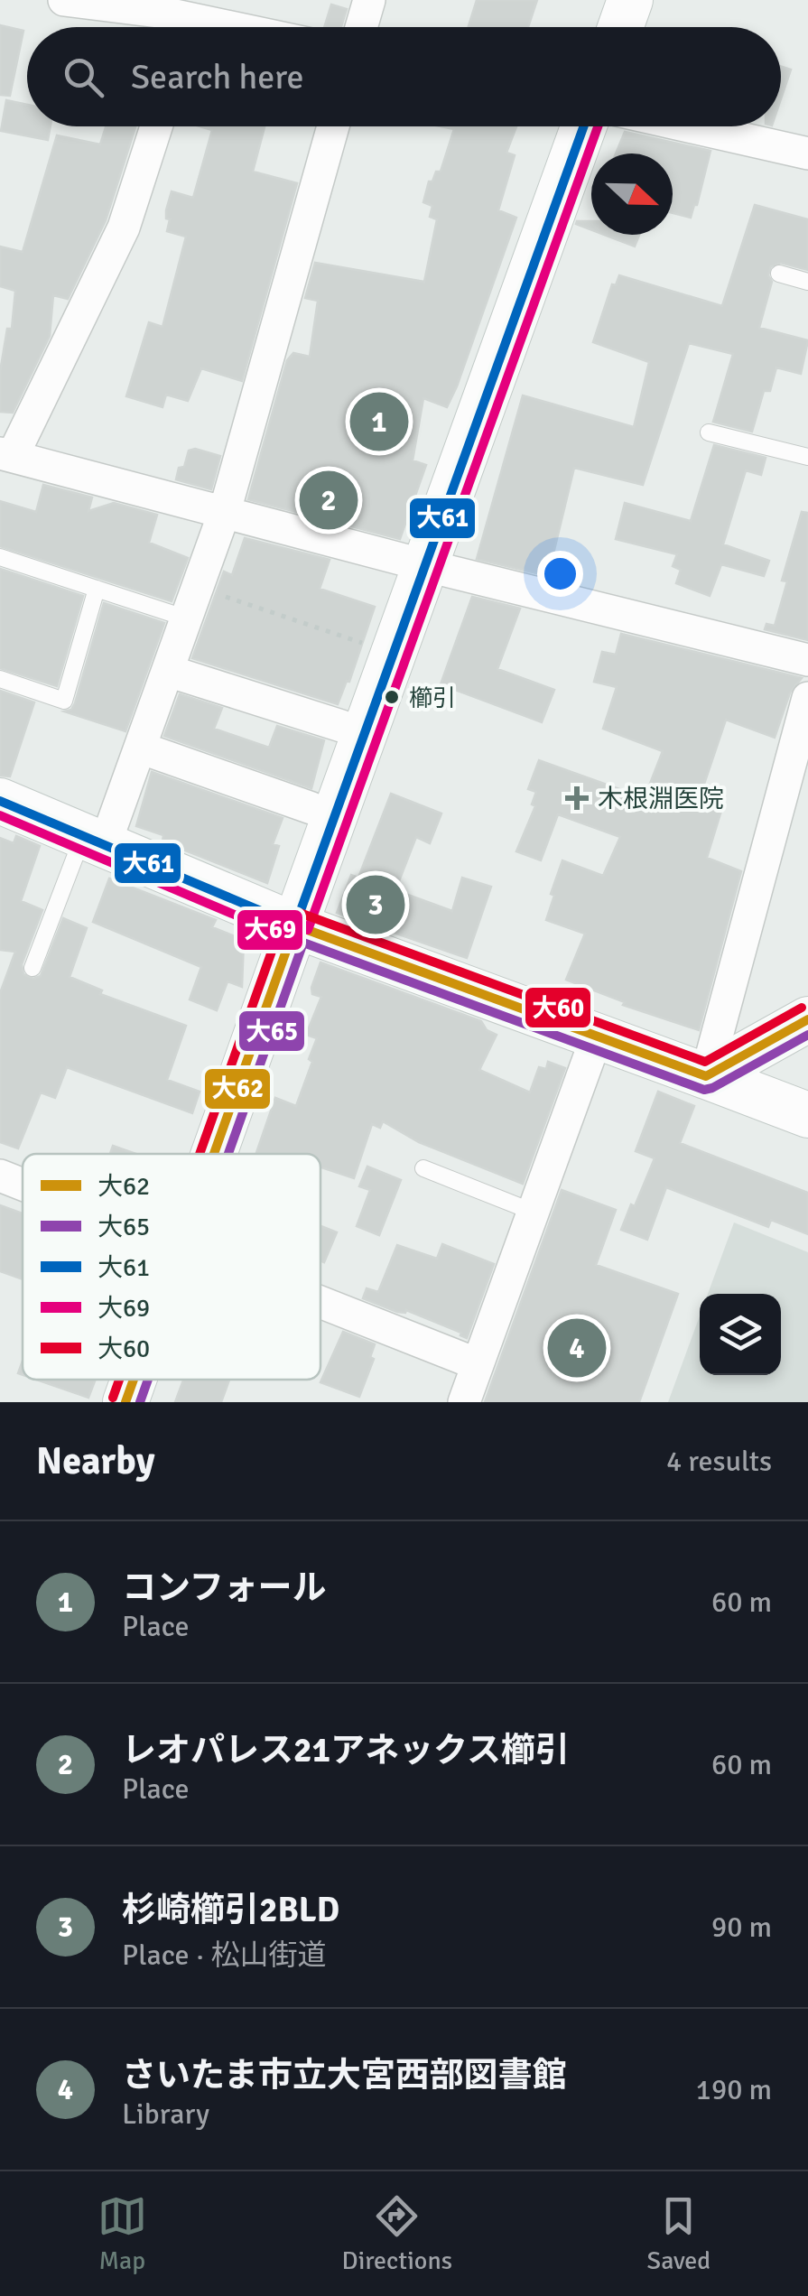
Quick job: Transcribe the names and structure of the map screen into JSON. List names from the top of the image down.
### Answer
{
  "places": {
    "other": ["櫛引"],
    "health": ["木根淵医院"]
  },
  "lines": [
    "transit line 大61",
    "transit line 大69",
    "transit line 大60",
    "transit line 大62",
    "transit line 大65"
  ],
  "legend": [
    "大62",
    "大65",
    "大61",
    "大69",
    "大60"
  ],
  "north": "right",
  "page": {
    "search": "Search here",
    "pins": [
      "1",
      "2",
      "3",
      "4"
    ],
    "heading": ["Nearby", "4 results"],
    "list": [
      {
        "mark": "1",
        "name": "コンフォール",
        "note": "Place",
        "value": "60 m"
      },
      {
        "mark": "2",
        "name": "レオパレス21アネックス櫛引",
        "note": "Place",
        "value": "60 m"
      },
      {
        "mark": "3",
        "name": "杉崎櫛引2BLD",
        "note": "Place · 松山街道",
        "value": "90 m"
      },
      {
        "mark": "4",
        "name": "さいたま市立大宮西部図書館",
        "note": "Library",
        "value": "190 m"
      }
    ],
    "nav": ["Map", "Directions", "Saved"]
  }
}
